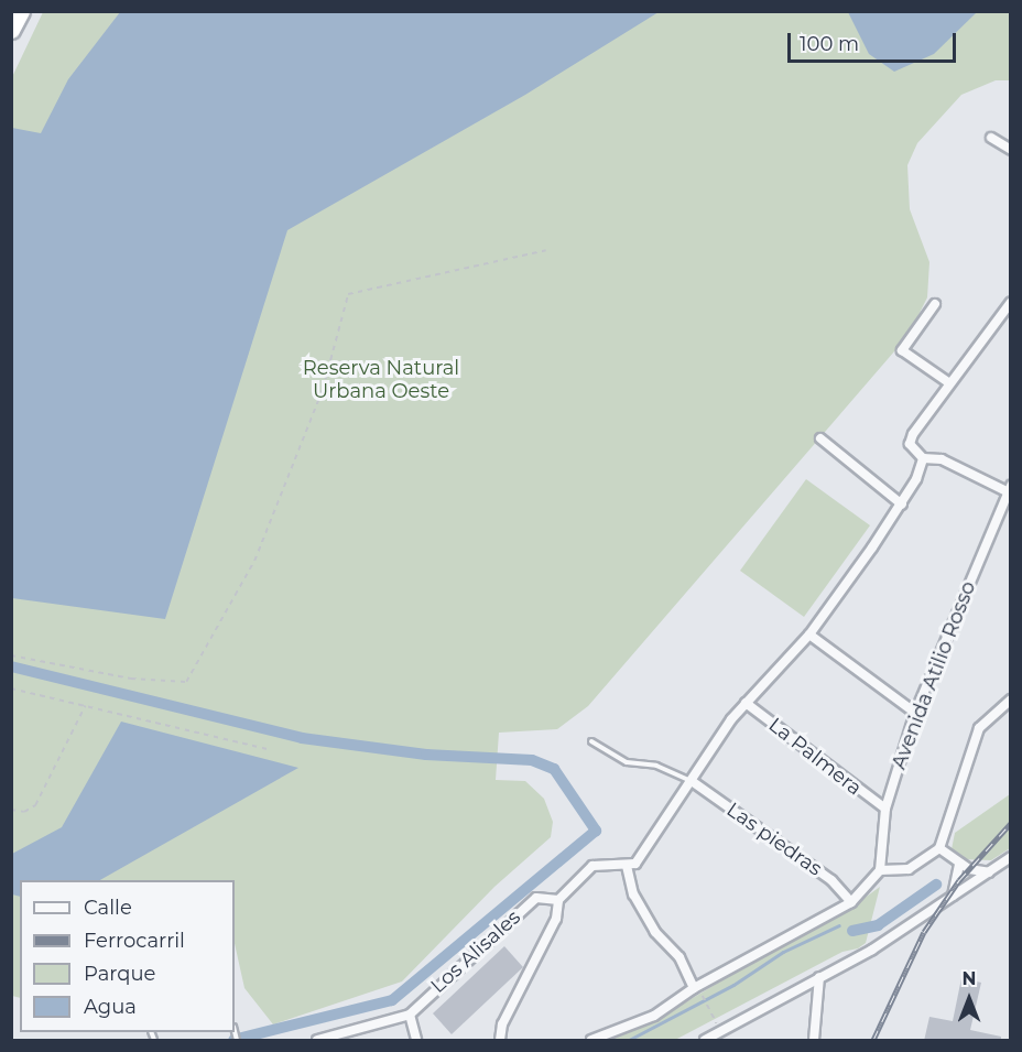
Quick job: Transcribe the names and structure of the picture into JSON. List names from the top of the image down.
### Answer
{
  "streets": {
    "street": [
      "Avenida Atilio Rosso",
      "La Palmera",
      "Las piedras",
      "Los Alisales"
    ]
  },
  "crossings": [
    ["Avenida Atilio Rosso", "La Palmera"]
  ],
  "parks": ["Reserva Natural Urbana Oeste"],
  "legend": [
    "Calle",
    "Ferrocarril",
    "Parque",
    "Agua"
  ],
  "scale_bar": "100 m",
  "north": "top"
}
